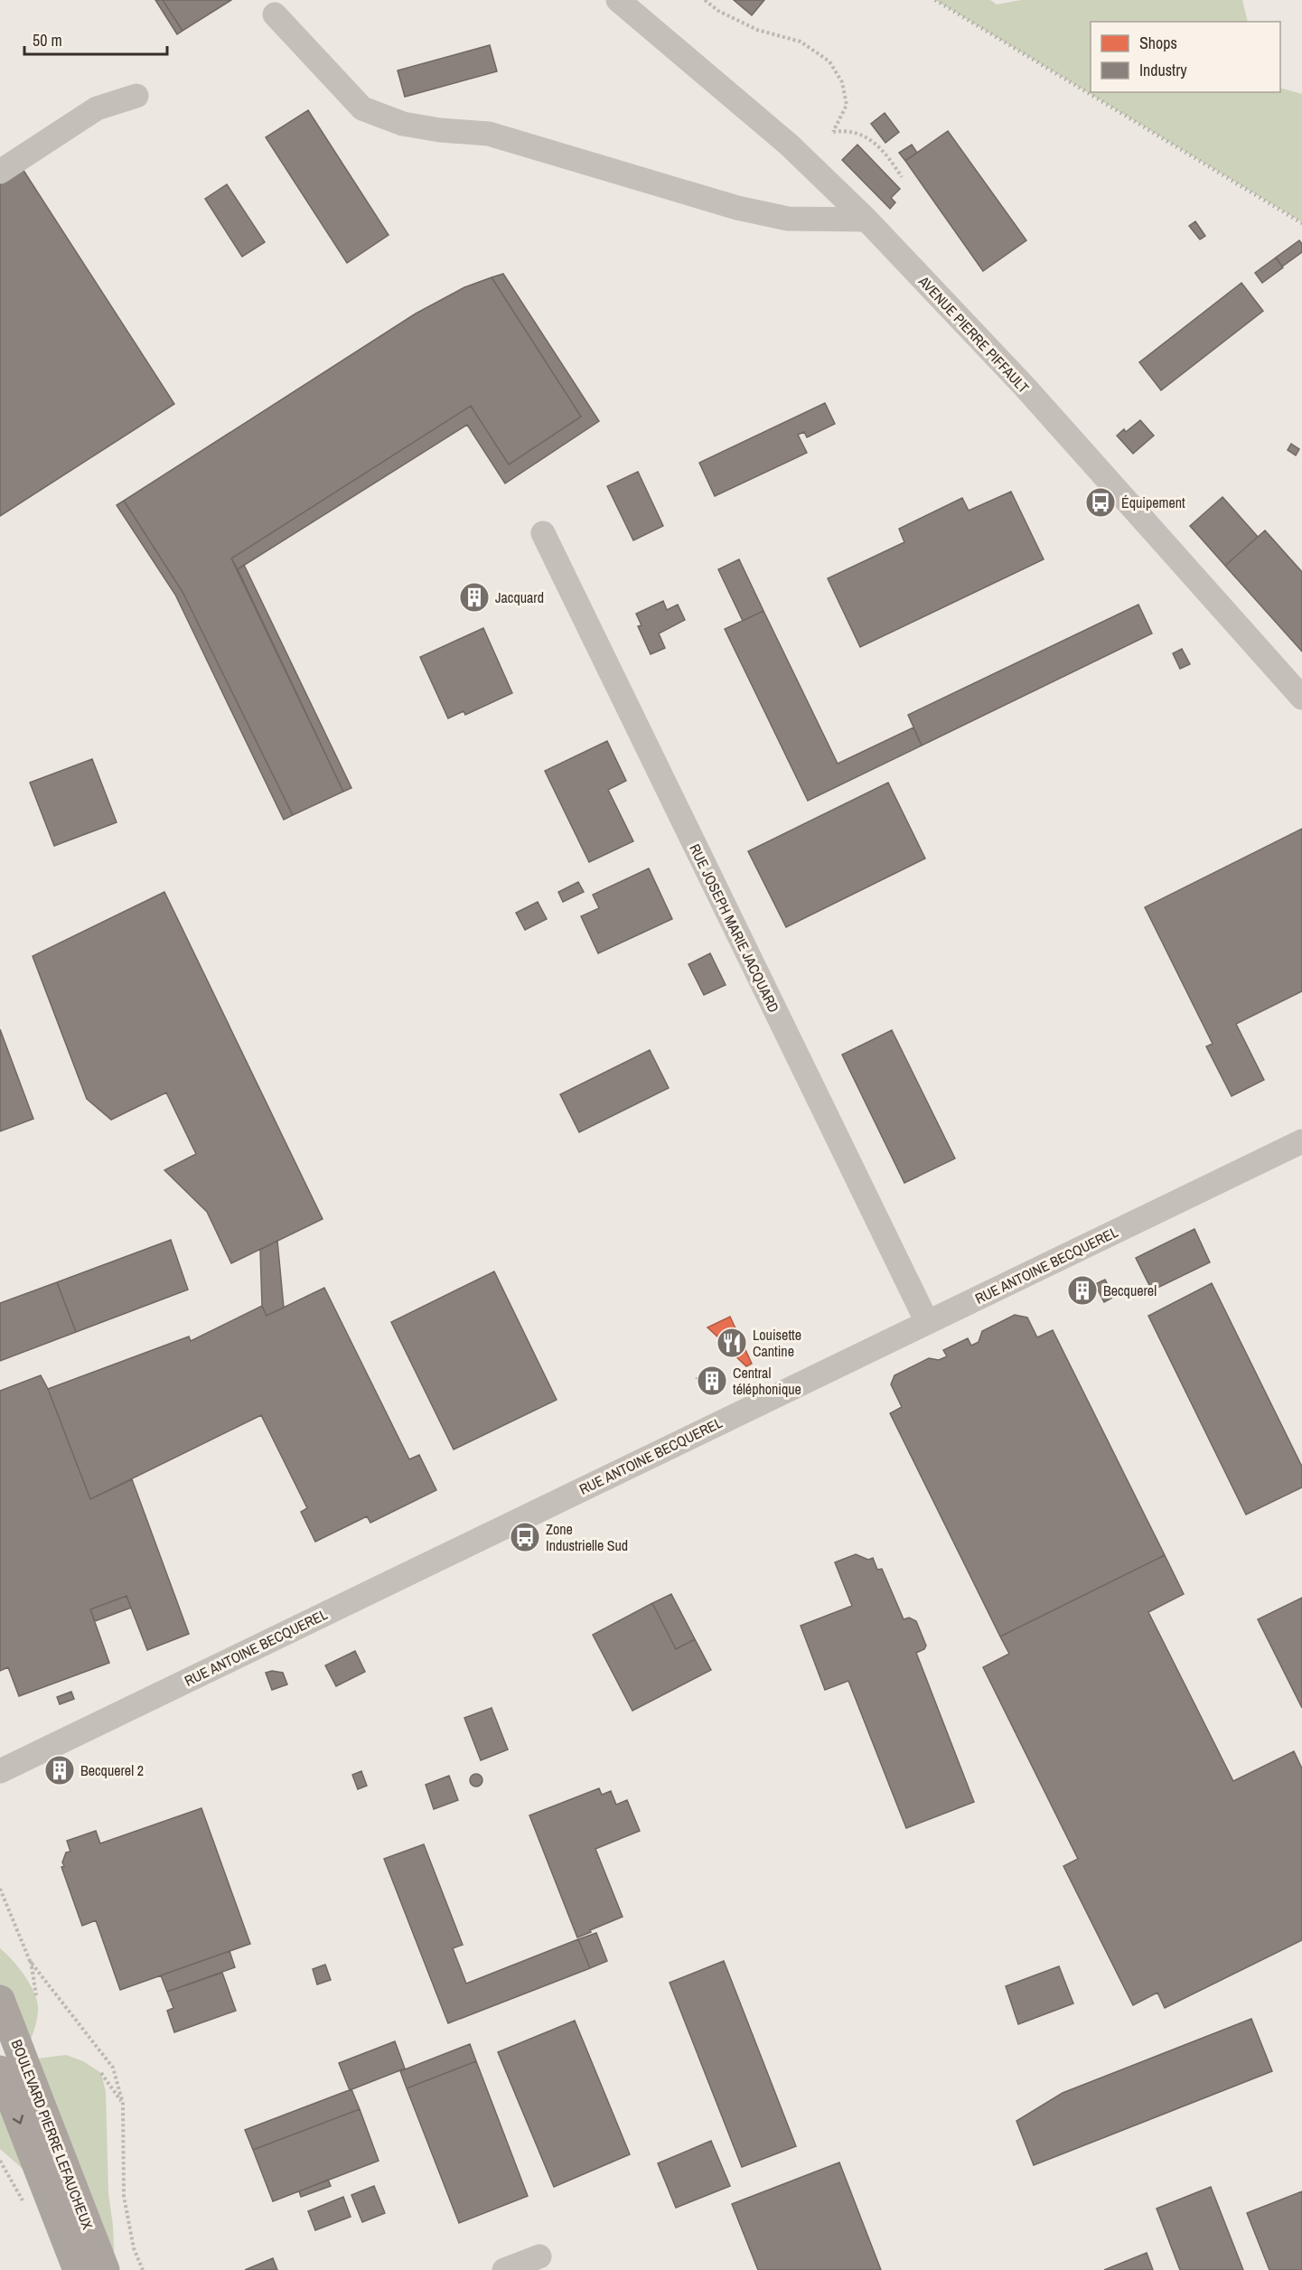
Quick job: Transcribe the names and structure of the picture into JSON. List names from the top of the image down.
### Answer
{
  "streets": {
    "main road": ["BOULEVARD PIERRE LEFAUCHEUX"],
    "street": ["AVENUE PIERRE PIFFAULT", "RUE JOSEPH MARIE JACQUARD", "RUE ANTOINE BECQUEREL"]
  },
  "crossings": [
    ["RUE JOSEPH MARIE JACQUARD", "RUE ANTOINE BECQUEREL"]
  ],
  "places": {
    "bus stop": ["Équipement", "Zone Industrielle Sud"],
    "building": [
      "Jacquard",
      "Becquerel",
      "Central téléphonique",
      "Becquerel 2"
    ],
    "restaurant": ["Louisette Cantine"]
  },
  "legend": ["Shops", "Industry"],
  "scale_bar": "50 m"
}
